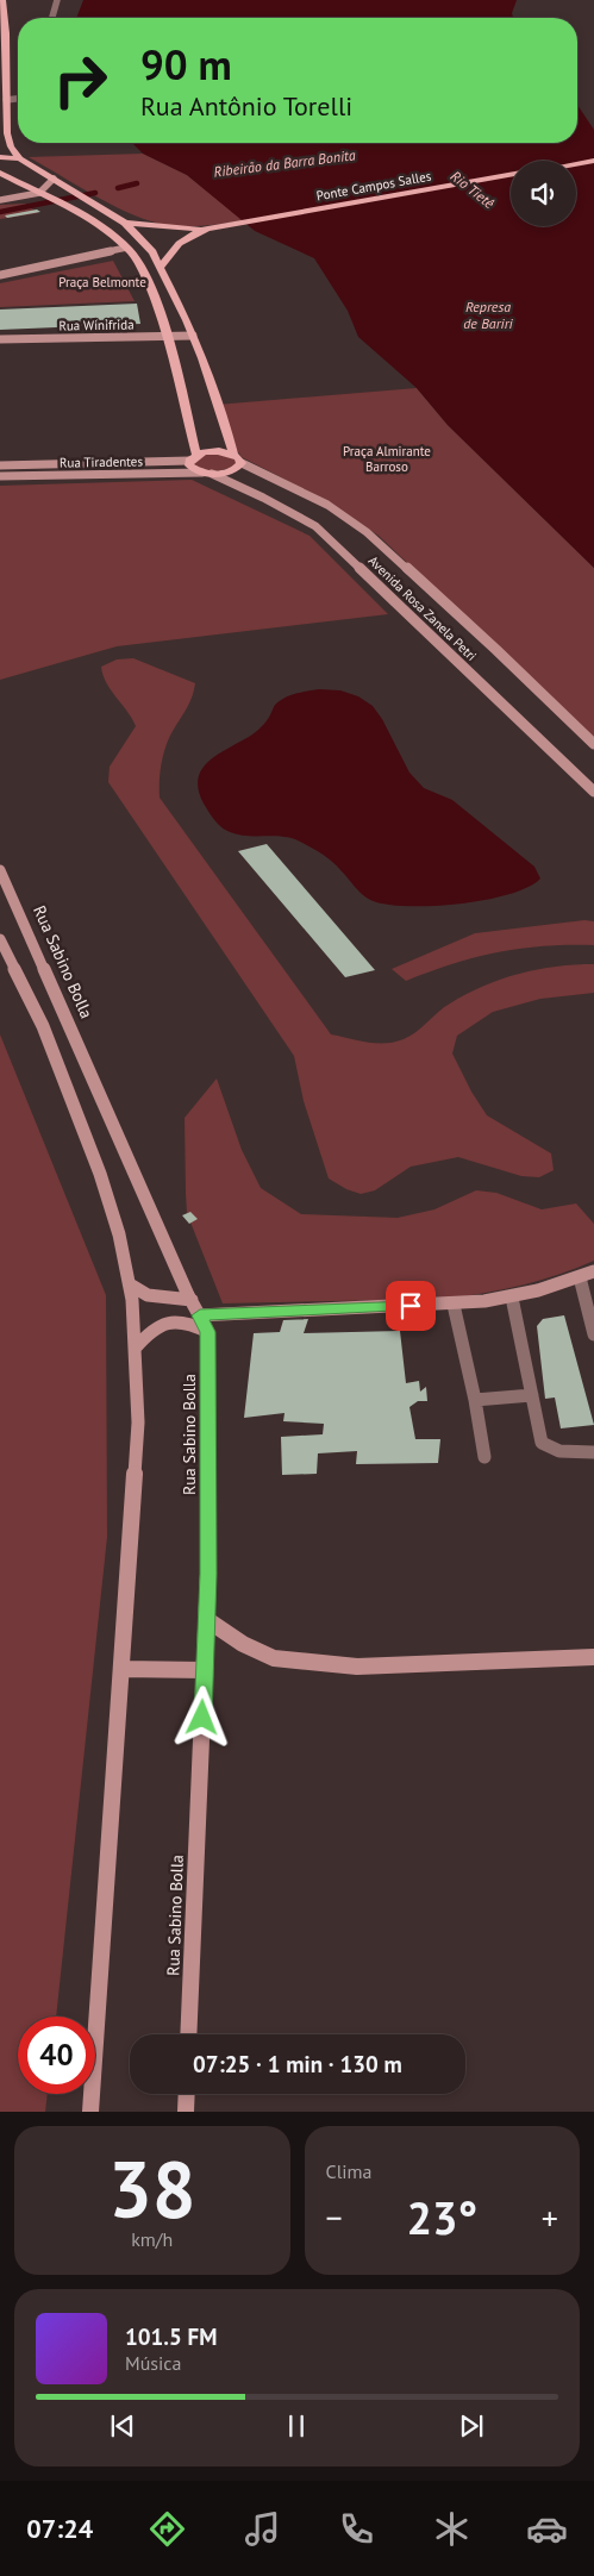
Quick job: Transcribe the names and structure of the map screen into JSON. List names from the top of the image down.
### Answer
{
  "streets": {
    "main road": [
      "Ponte Campos Salles",
      "Rua Winifrida",
      "Rua Tiradentes",
      "Avenida Rosa Zanela Petri",
      "Rua Sabino Bolla"
    ]
  },
  "crossings": [
    ["Rua Tiradentes", "Avenida Rosa Zanela Petri"]
  ],
  "water": ["Ribeirão da Barra Bonita", "Rio Tietê", "Represa de Bariri"],
  "parks": ["Praça Belmonte", "Praça Almirante Barroso"],
  "page": {
    "turn": ["90 m", "Rua Antônio Torelli"],
    "limit": "40",
    "trip": "07:25 · 1 min · 130 m",
    "tile": [
      ["38", "km/h"],
      "Clima"
    ],
    "heat": ["−", "23°", "+"],
    "song": ["101.5 FM", "Música"],
    "tabs": "07:24"
  }
}
